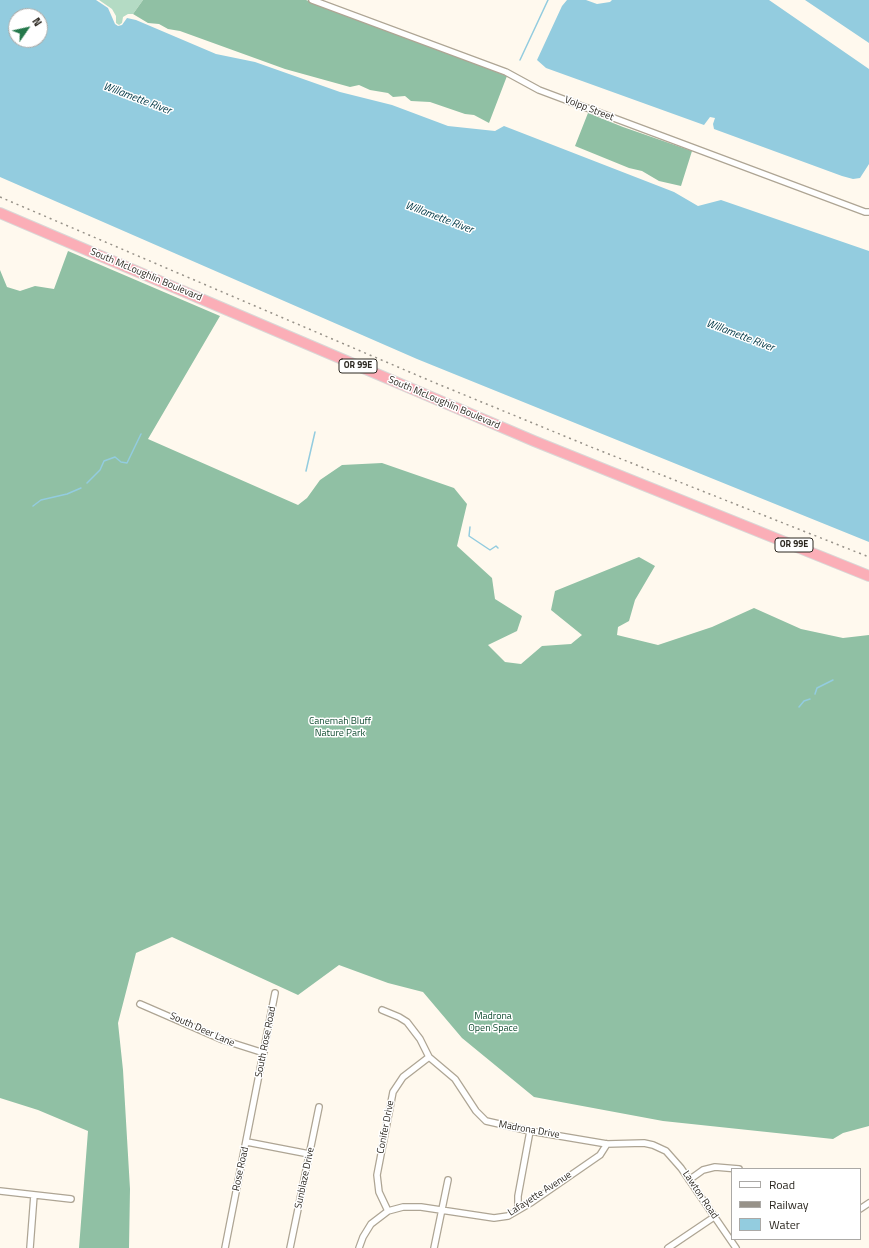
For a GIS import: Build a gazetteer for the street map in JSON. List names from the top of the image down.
{
  "streets": {
    "highway": ["South McLoughlin Boulevard", "OR 99E"],
    "street": [
      "Volpp Street",
      "South Deer Lane",
      "South Rose Road",
      "Conifer Drive",
      "Madrona Drive",
      "Rose Road",
      "Sunblaze Drive",
      "Lafayette Avenue",
      "Lawton Road"
    ]
  },
  "crossings": [
    ["South Deer Lane", "South Rose Road"],
    ["South Rose Road", "Rose Road"],
    ["Conifer Drive", "Madrona Drive"],
    ["Conifer Drive", "Lafayette Avenue"],
    ["Madrona Drive", "Lafayette Avenue"],
    ["Madrona Drive", "Lawton Road"],
    ["Lafayette Avenue", "Lawton Road"]
  ],
  "water": ["Willamette River"],
  "parks": ["Canemah Bluff Nature Park", "Madrona Open Space"],
  "legend": ["Road", "Railway", "Water"],
  "north": "top right"
}
